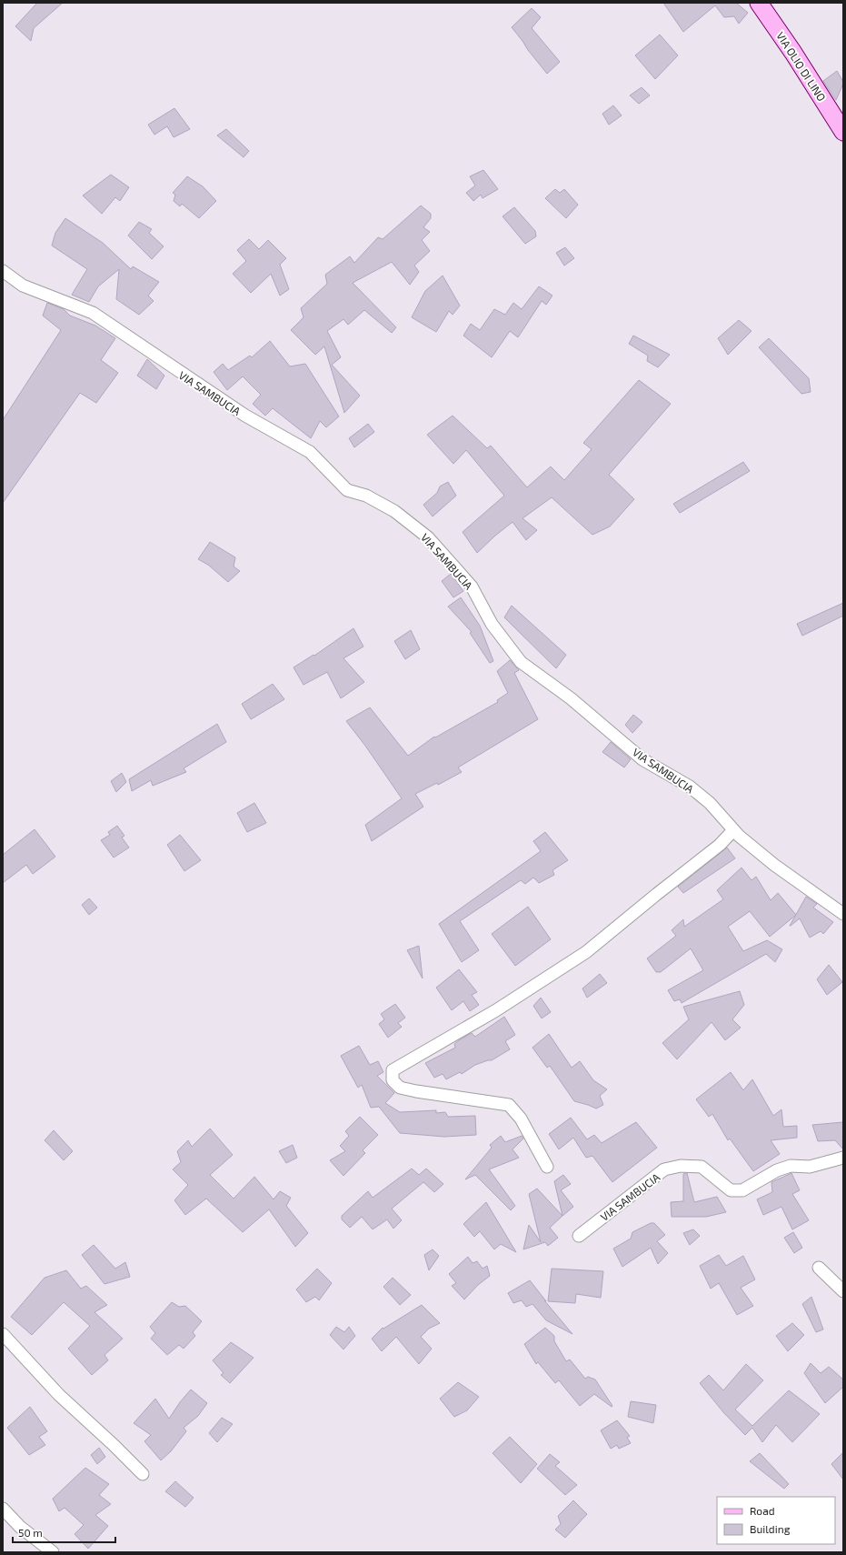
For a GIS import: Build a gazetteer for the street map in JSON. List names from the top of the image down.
{
  "streets": {
    "street": ["VIA OLIO DI LINO", "VIA SAMBUCIA"]
  },
  "legend": ["Road", "Building"],
  "scale_bar": "50 m"
}
